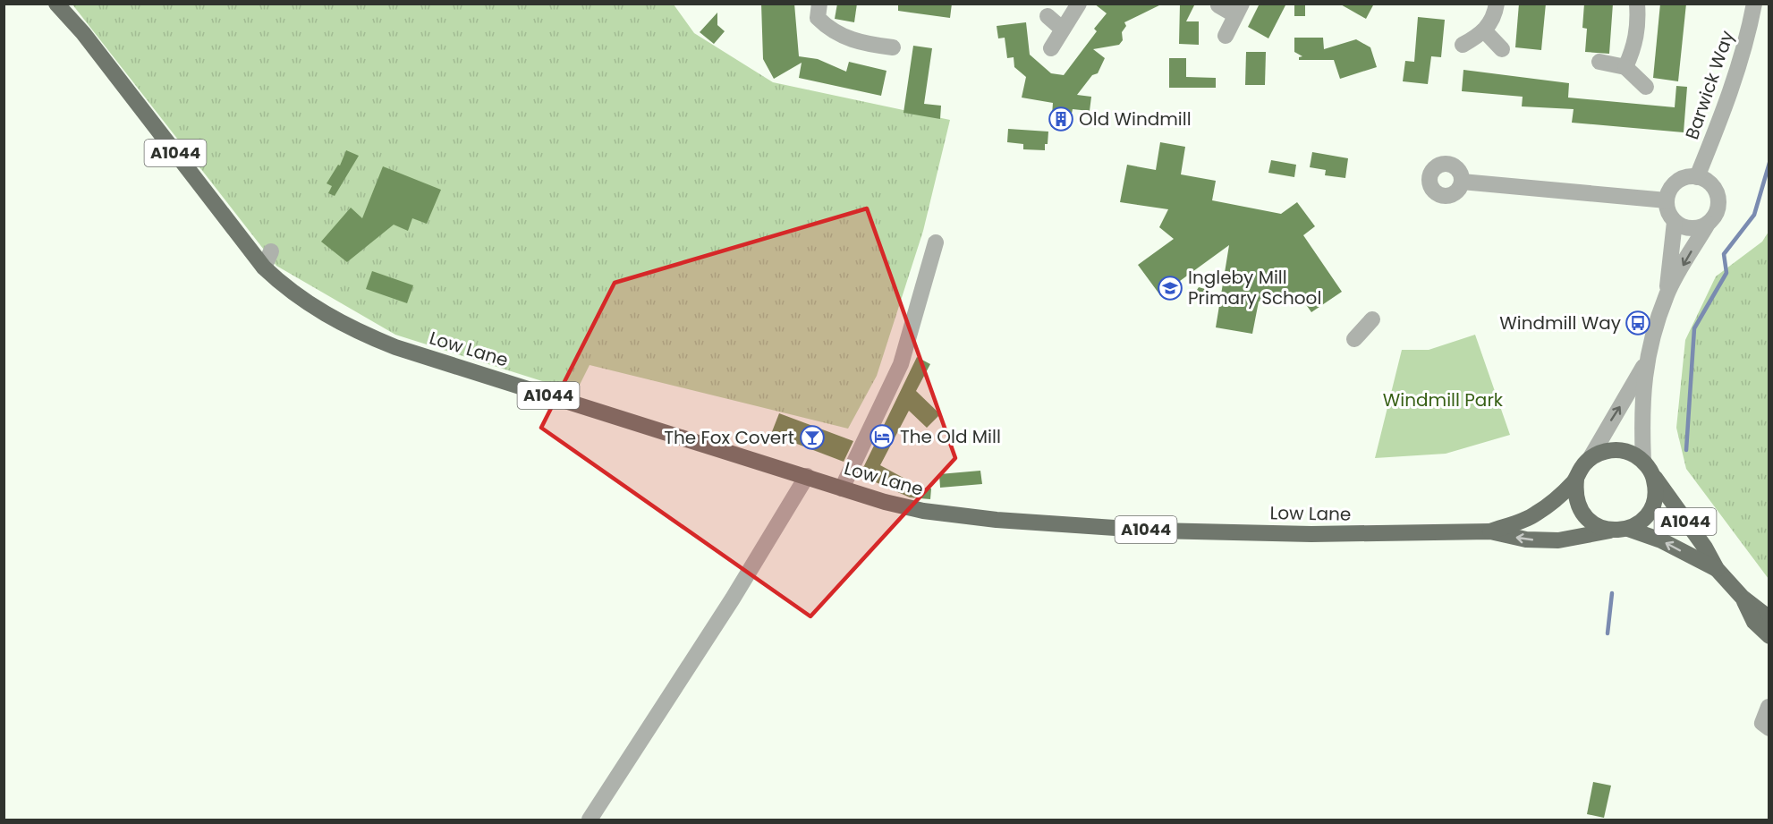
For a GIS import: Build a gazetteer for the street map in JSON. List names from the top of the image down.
{
  "streets": {
    "main road": ["A1044", "Low Lane"],
    "street": ["Barwick Way"]
  },
  "crossings": [
    ["A1044", "Low Lane"]
  ],
  "parks": ["Windmill Park"],
  "places": {
    "building": ["Old Windmill"],
    "school or university": ["Ingleby Mill Primary School"],
    "bus stop": ["Windmill Way"],
    "hotel": ["The Old Mill"],
    "bar": ["The Fox Covert"]
  }
}
